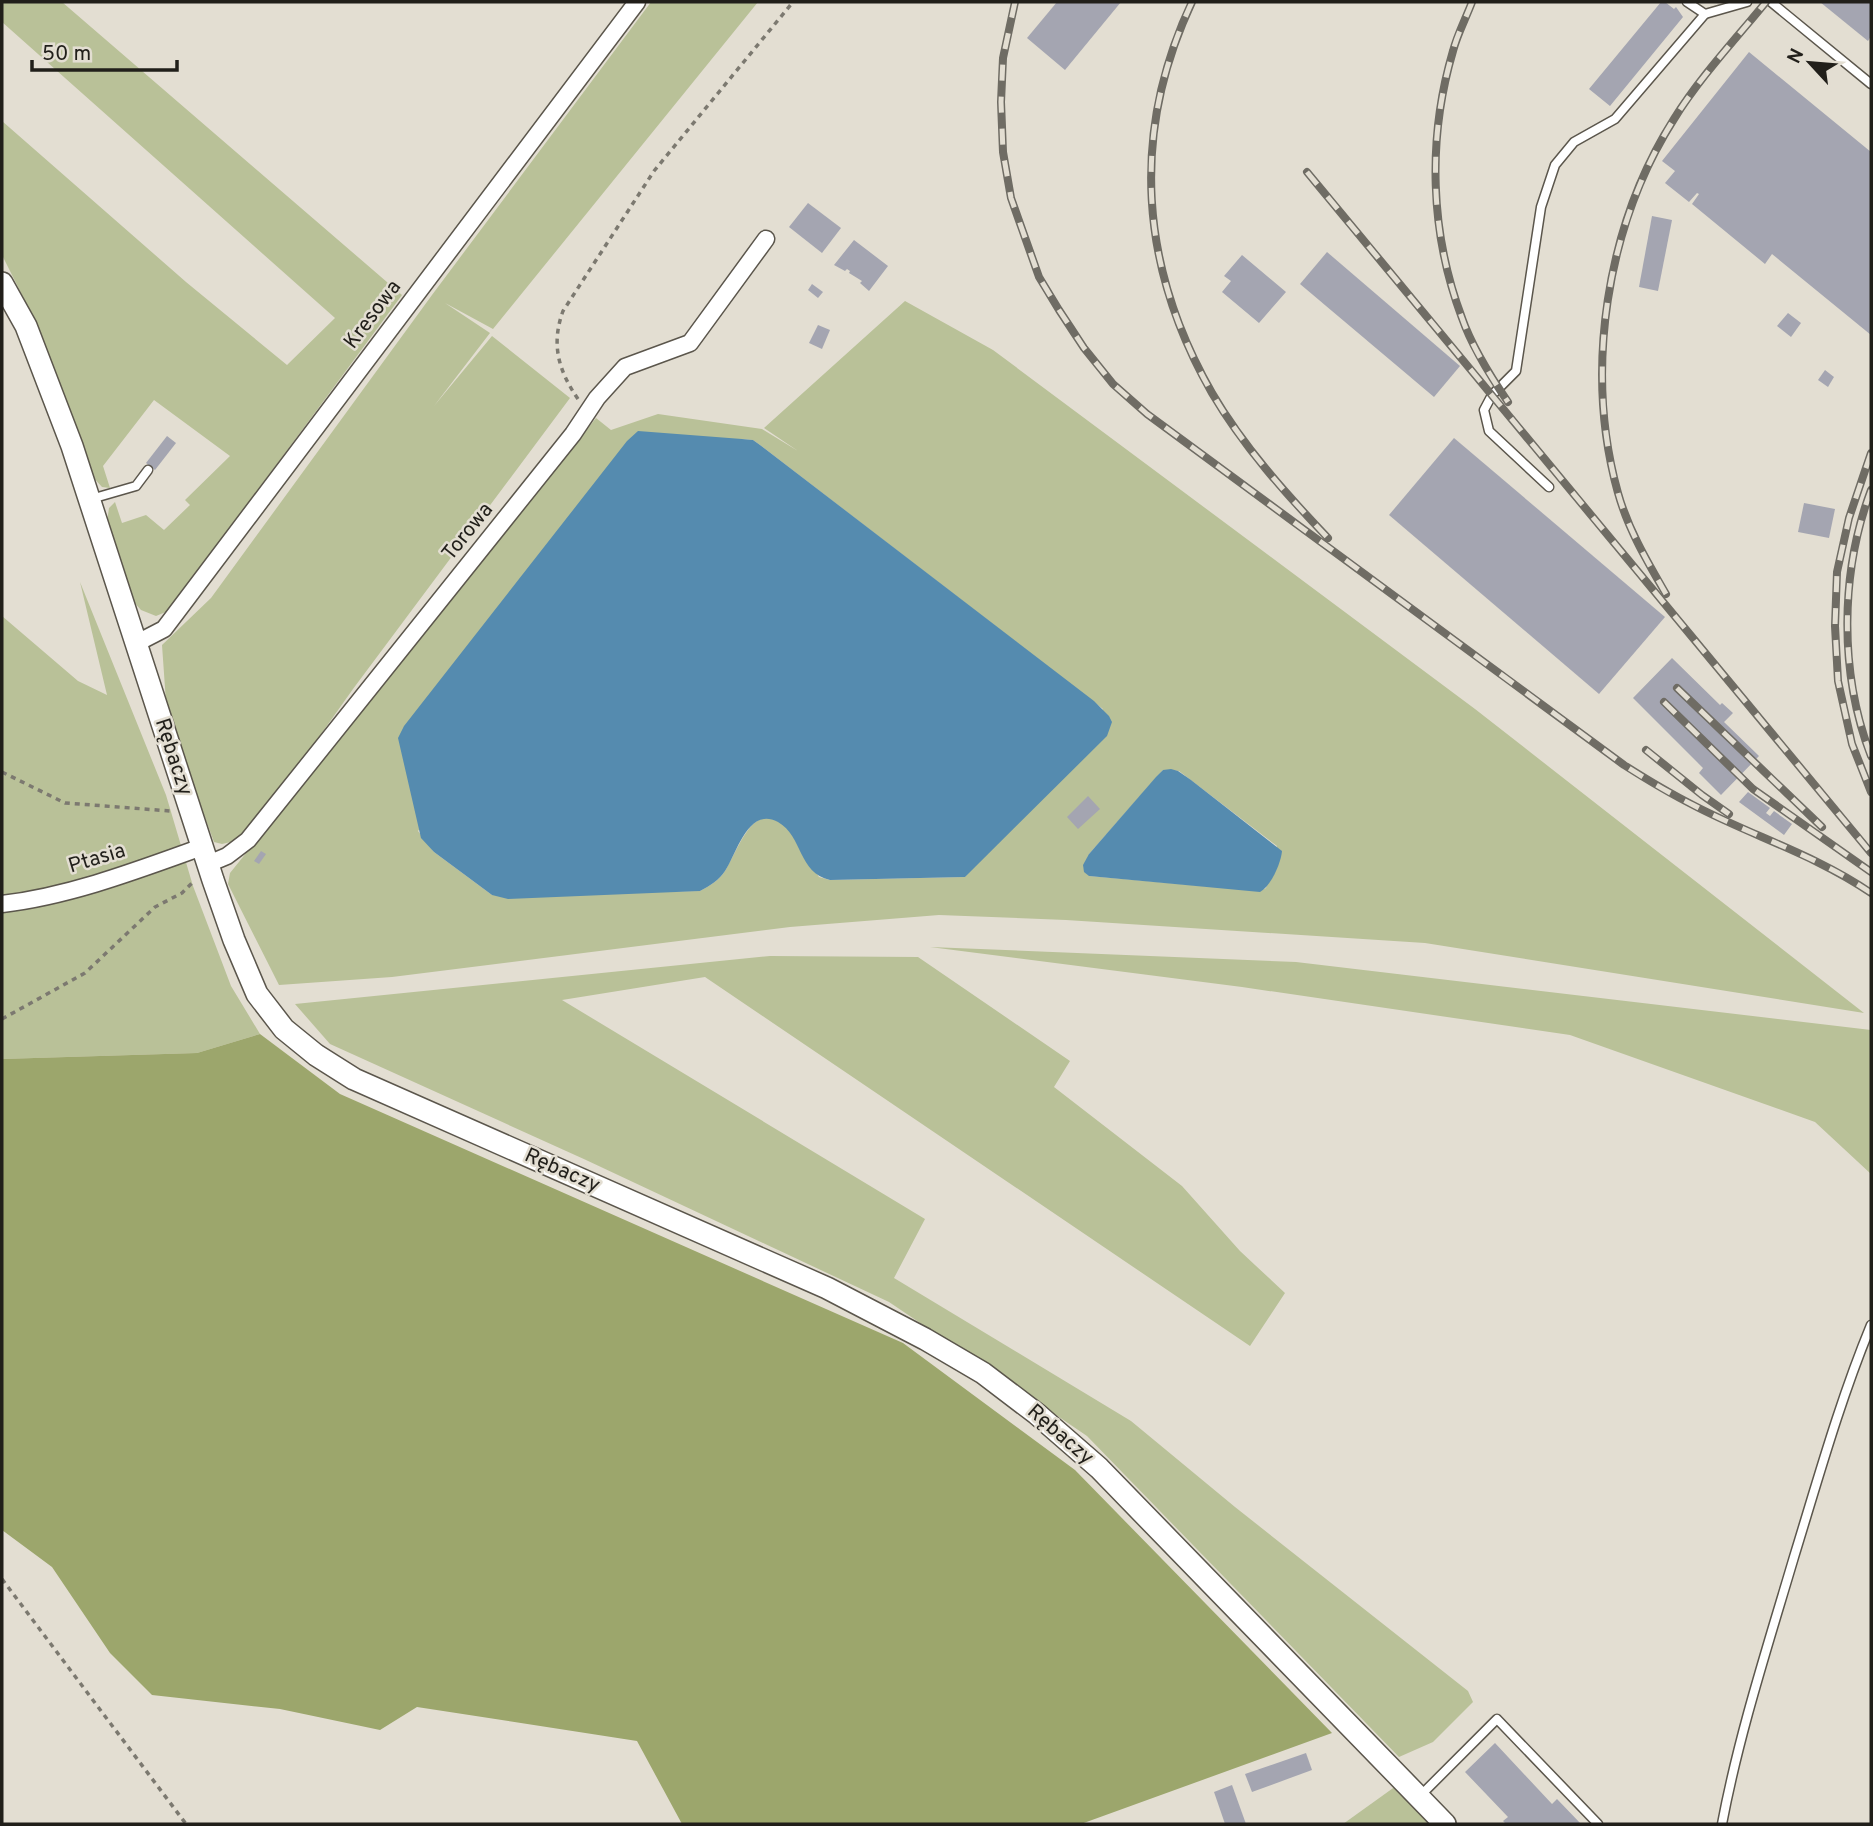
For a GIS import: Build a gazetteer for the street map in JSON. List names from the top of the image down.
{
  "streets": {
    "street": [
      "Kresowa",
      "Torowa",
      "Rębaczy",
      "Ptasia"
    ]
  },
  "crossings": [
    ["Kresowa", "Rębaczy"],
    ["Torowa", "Rębaczy"],
    ["Torowa", "Ptasia"],
    ["Rębaczy", "Ptasia"]
  ],
  "scale_bar": "50 m",
  "north": "top left"
}
